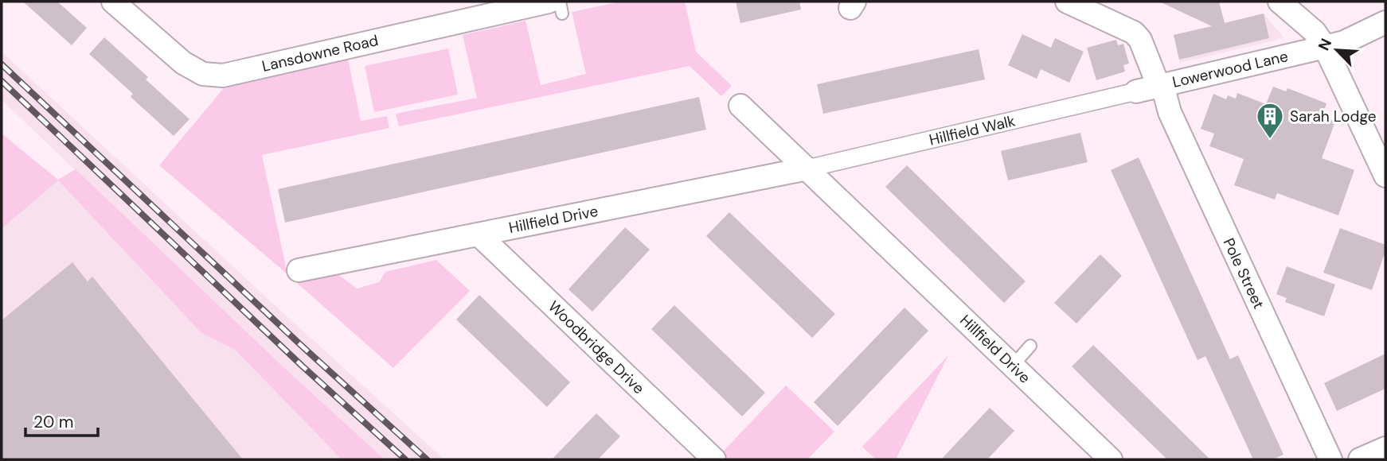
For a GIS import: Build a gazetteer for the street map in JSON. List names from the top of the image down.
{
  "streets": {
    "street": [
      "Lansdowne Road",
      "Lowerwood Lane",
      "Hillfield Walk",
      "Hillfield Drive",
      "Pole Street",
      "Woodbridge Drive"
    ]
  },
  "crossings": [
    ["Lowerwood Lane", "Hillfield Walk"],
    ["Lowerwood Lane", "Pole Street"],
    ["Hillfield Walk", "Hillfield Drive"],
    ["Hillfield Walk", "Pole Street"],
    ["Hillfield Drive", "Woodbridge Drive"]
  ],
  "places": {
    "building": ["Sarah Lodge"]
  },
  "scale_bar": "20 m",
  "north": "top left"
}
